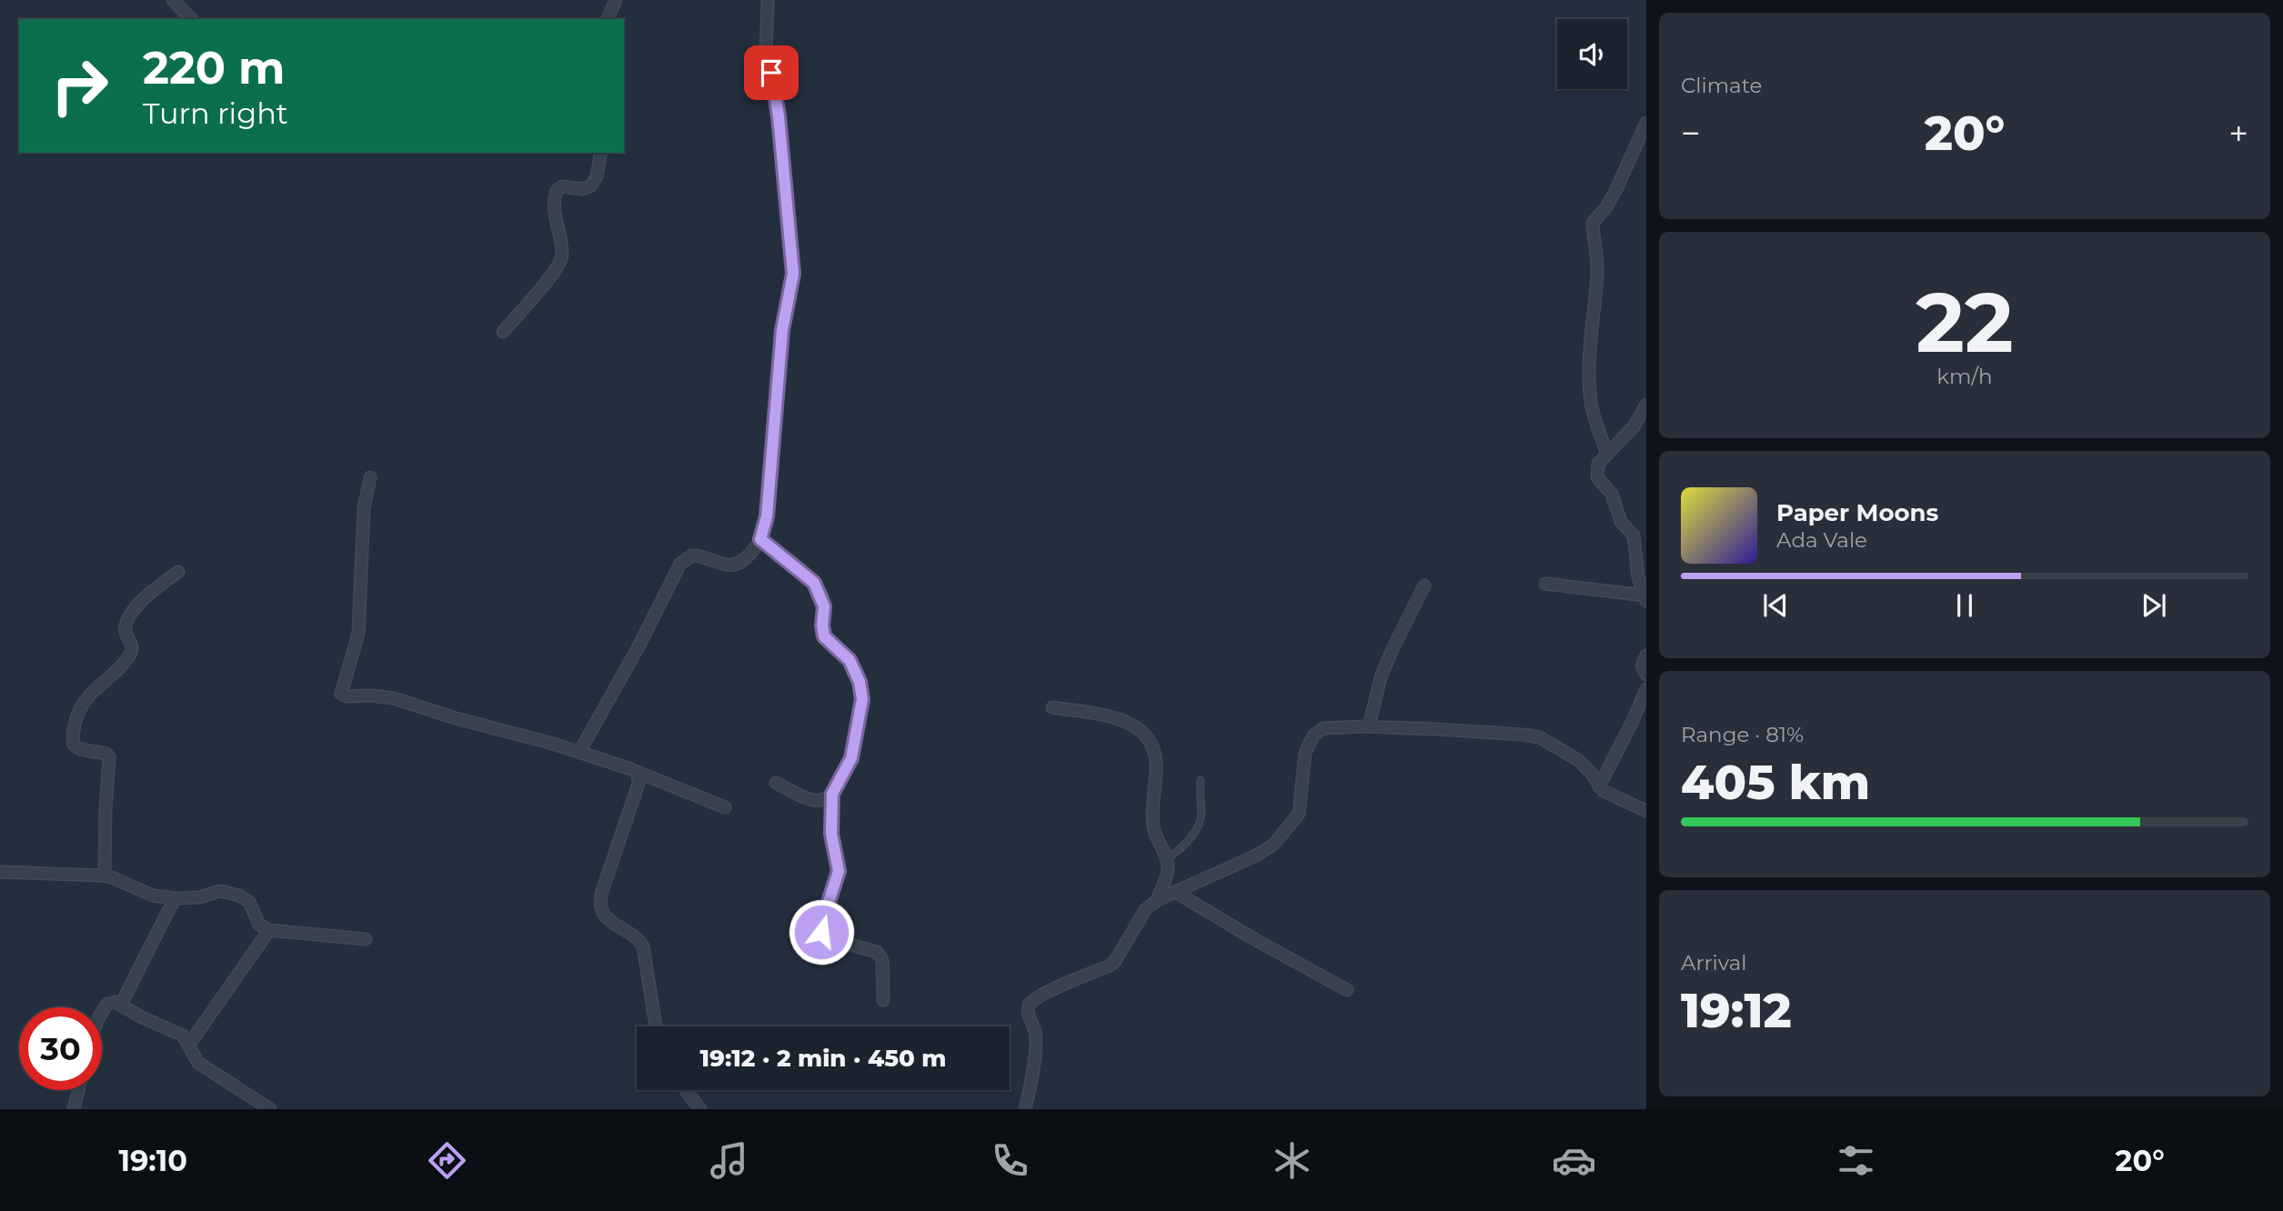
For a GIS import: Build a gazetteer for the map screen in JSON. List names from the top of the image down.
{
  "page": {
    "tile": [
      "Climate",
      ["22", "km/h"],
      ["Range · 81%", "405 km"],
      ["Arrival", "19:12"]
    ],
    "turn": ["220 m", "Turn right"],
    "heat": ["−", "20°", "+"],
    "song": ["Paper Moons", "Ada Vale"],
    "limit": "30",
    "trip": "19:12 · 2 min · 450 m",
    "tabs": ["19:10", "20°"]
  }
}
